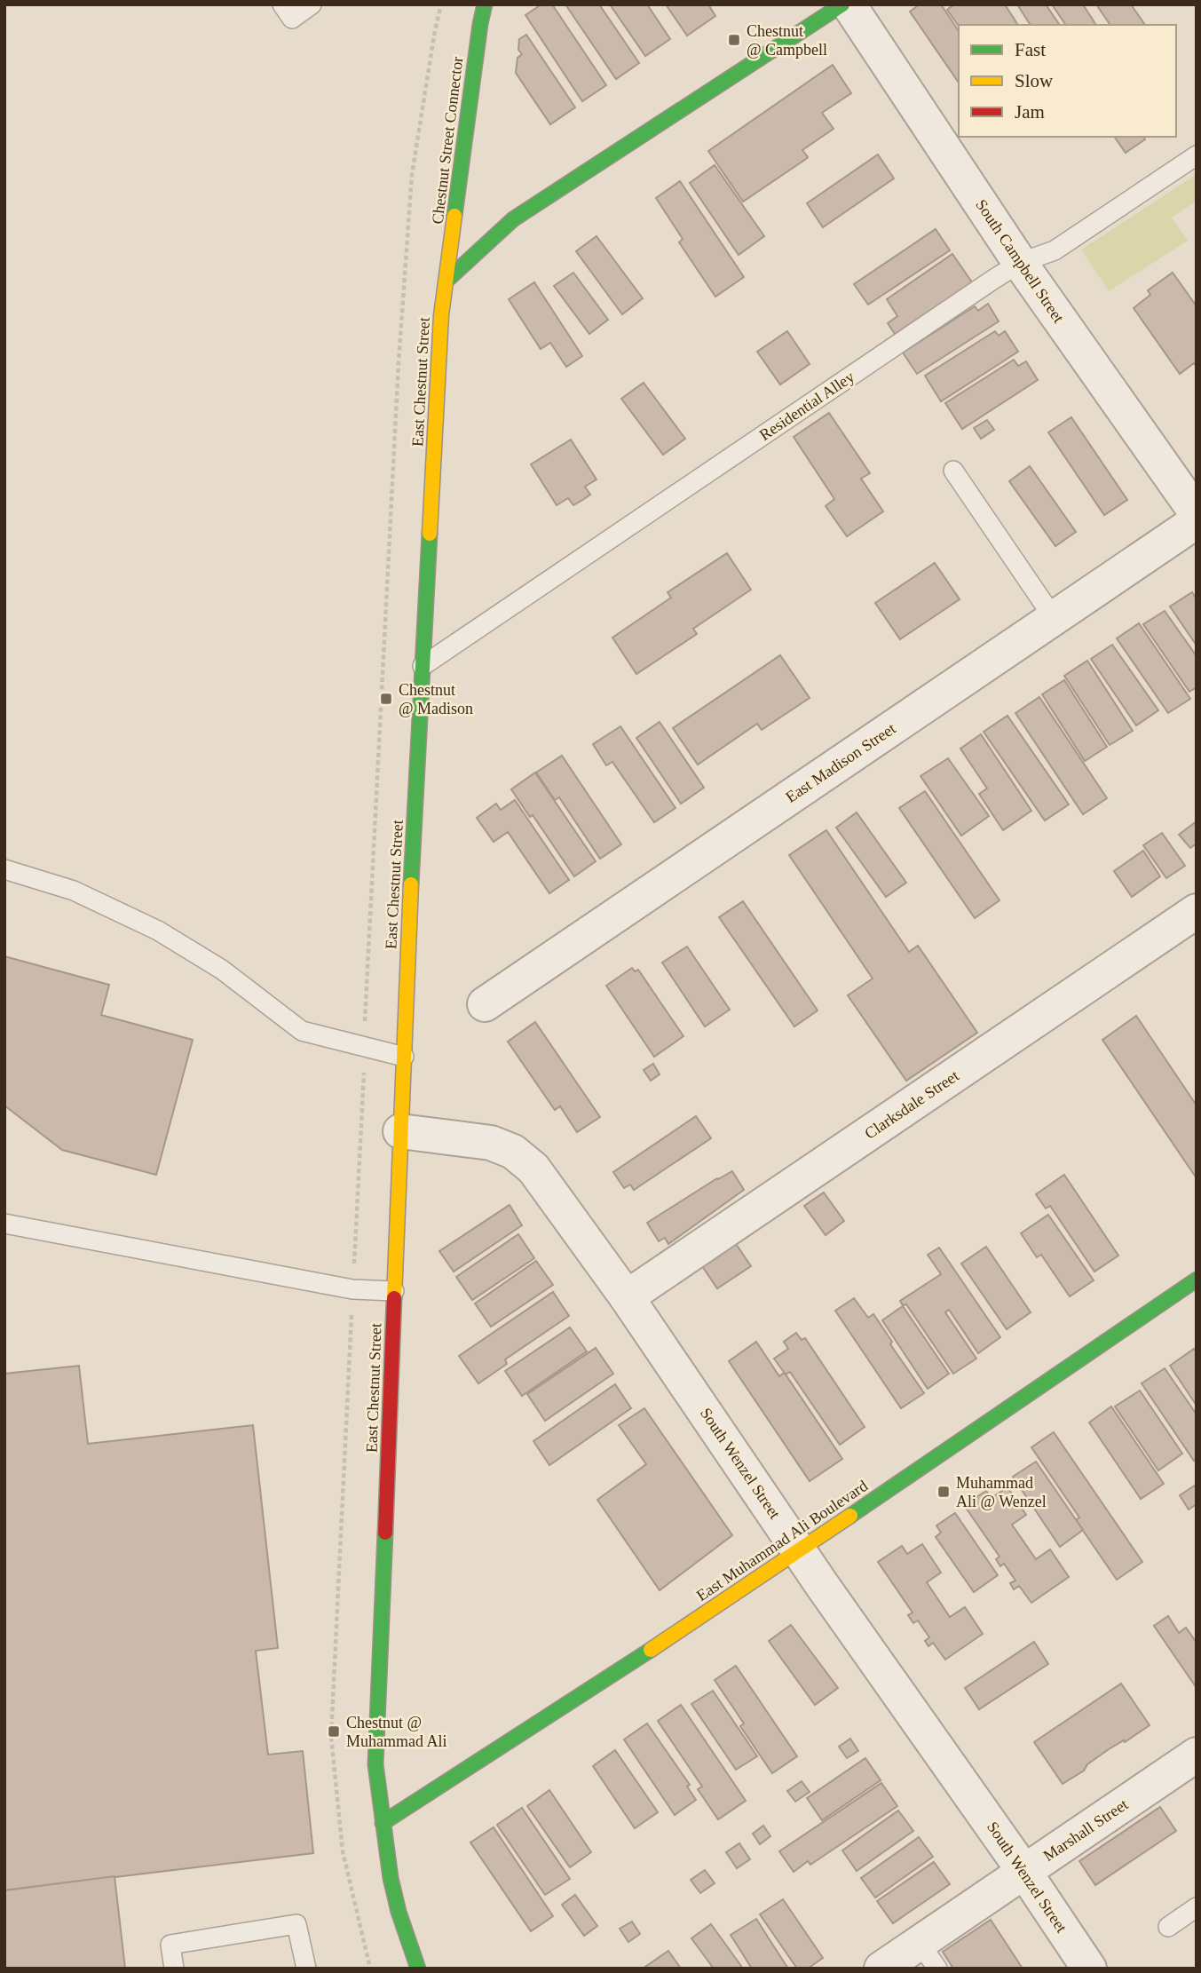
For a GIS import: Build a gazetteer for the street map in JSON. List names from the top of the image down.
{
  "streets": {
    "main road": ["Chestnut Street Connector", "East Chestnut Street", "East Muhammad Ali Boulevard"],
    "street": [
      "South Campbell Street",
      "East Madison Street",
      "Clarksdale Street",
      "South Wenzel Street",
      "Marshall Street"
    ],
    "lane": ["Residential Alley"]
  },
  "crossings": [
    ["Chestnut Street Connector", "East Chestnut Street"],
    ["South Campbell Street", "Residential Alley"],
    ["East Chestnut Street", "Residential Alley"],
    ["East Chestnut Street", "South Wenzel Street"],
    ["East Chestnut Street", "East Muhammad Ali Boulevard"],
    ["Clarksdale Street", "South Wenzel Street"],
    ["South Wenzel Street", "East Muhammad Ali Boulevard"],
    ["South Wenzel Street", "Marshall Street"]
  ],
  "places": {
    "transit": [
      "Chestnut @ Campbell",
      "Chestnut @ Madison",
      "Muhammad Ali @ Wenzel",
      "Chestnut @ Muhammad Ali"
    ]
  },
  "legend": ["Fast", "Slow", "Jam"]
}
